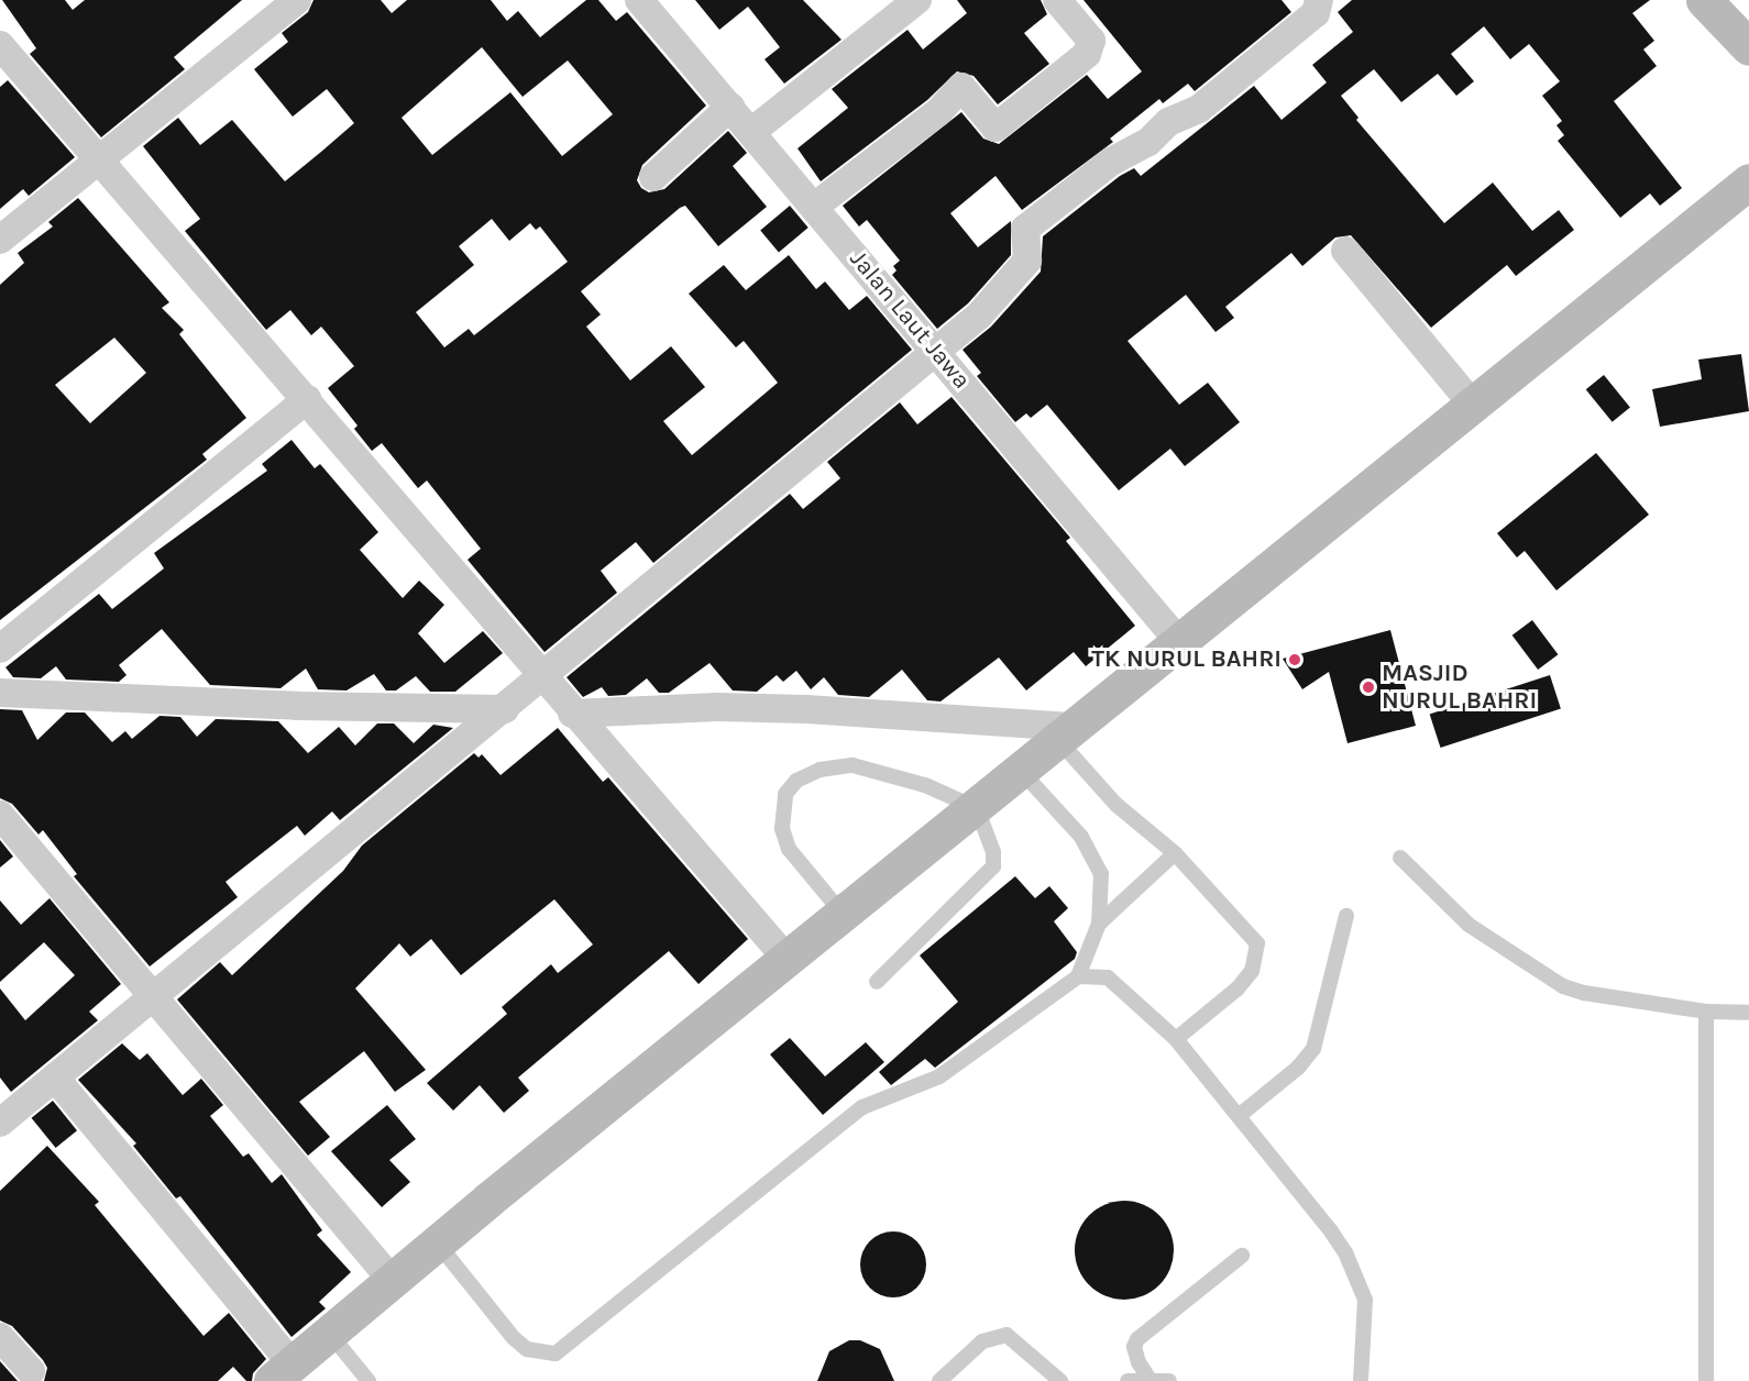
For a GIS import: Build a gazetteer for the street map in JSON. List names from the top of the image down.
{
  "streets": {
    "street": ["Jalan Laut Jawa"]
  },
  "places": ["TK NURUL BAHRI", "MASJID NURUL BAHRI"]
}
